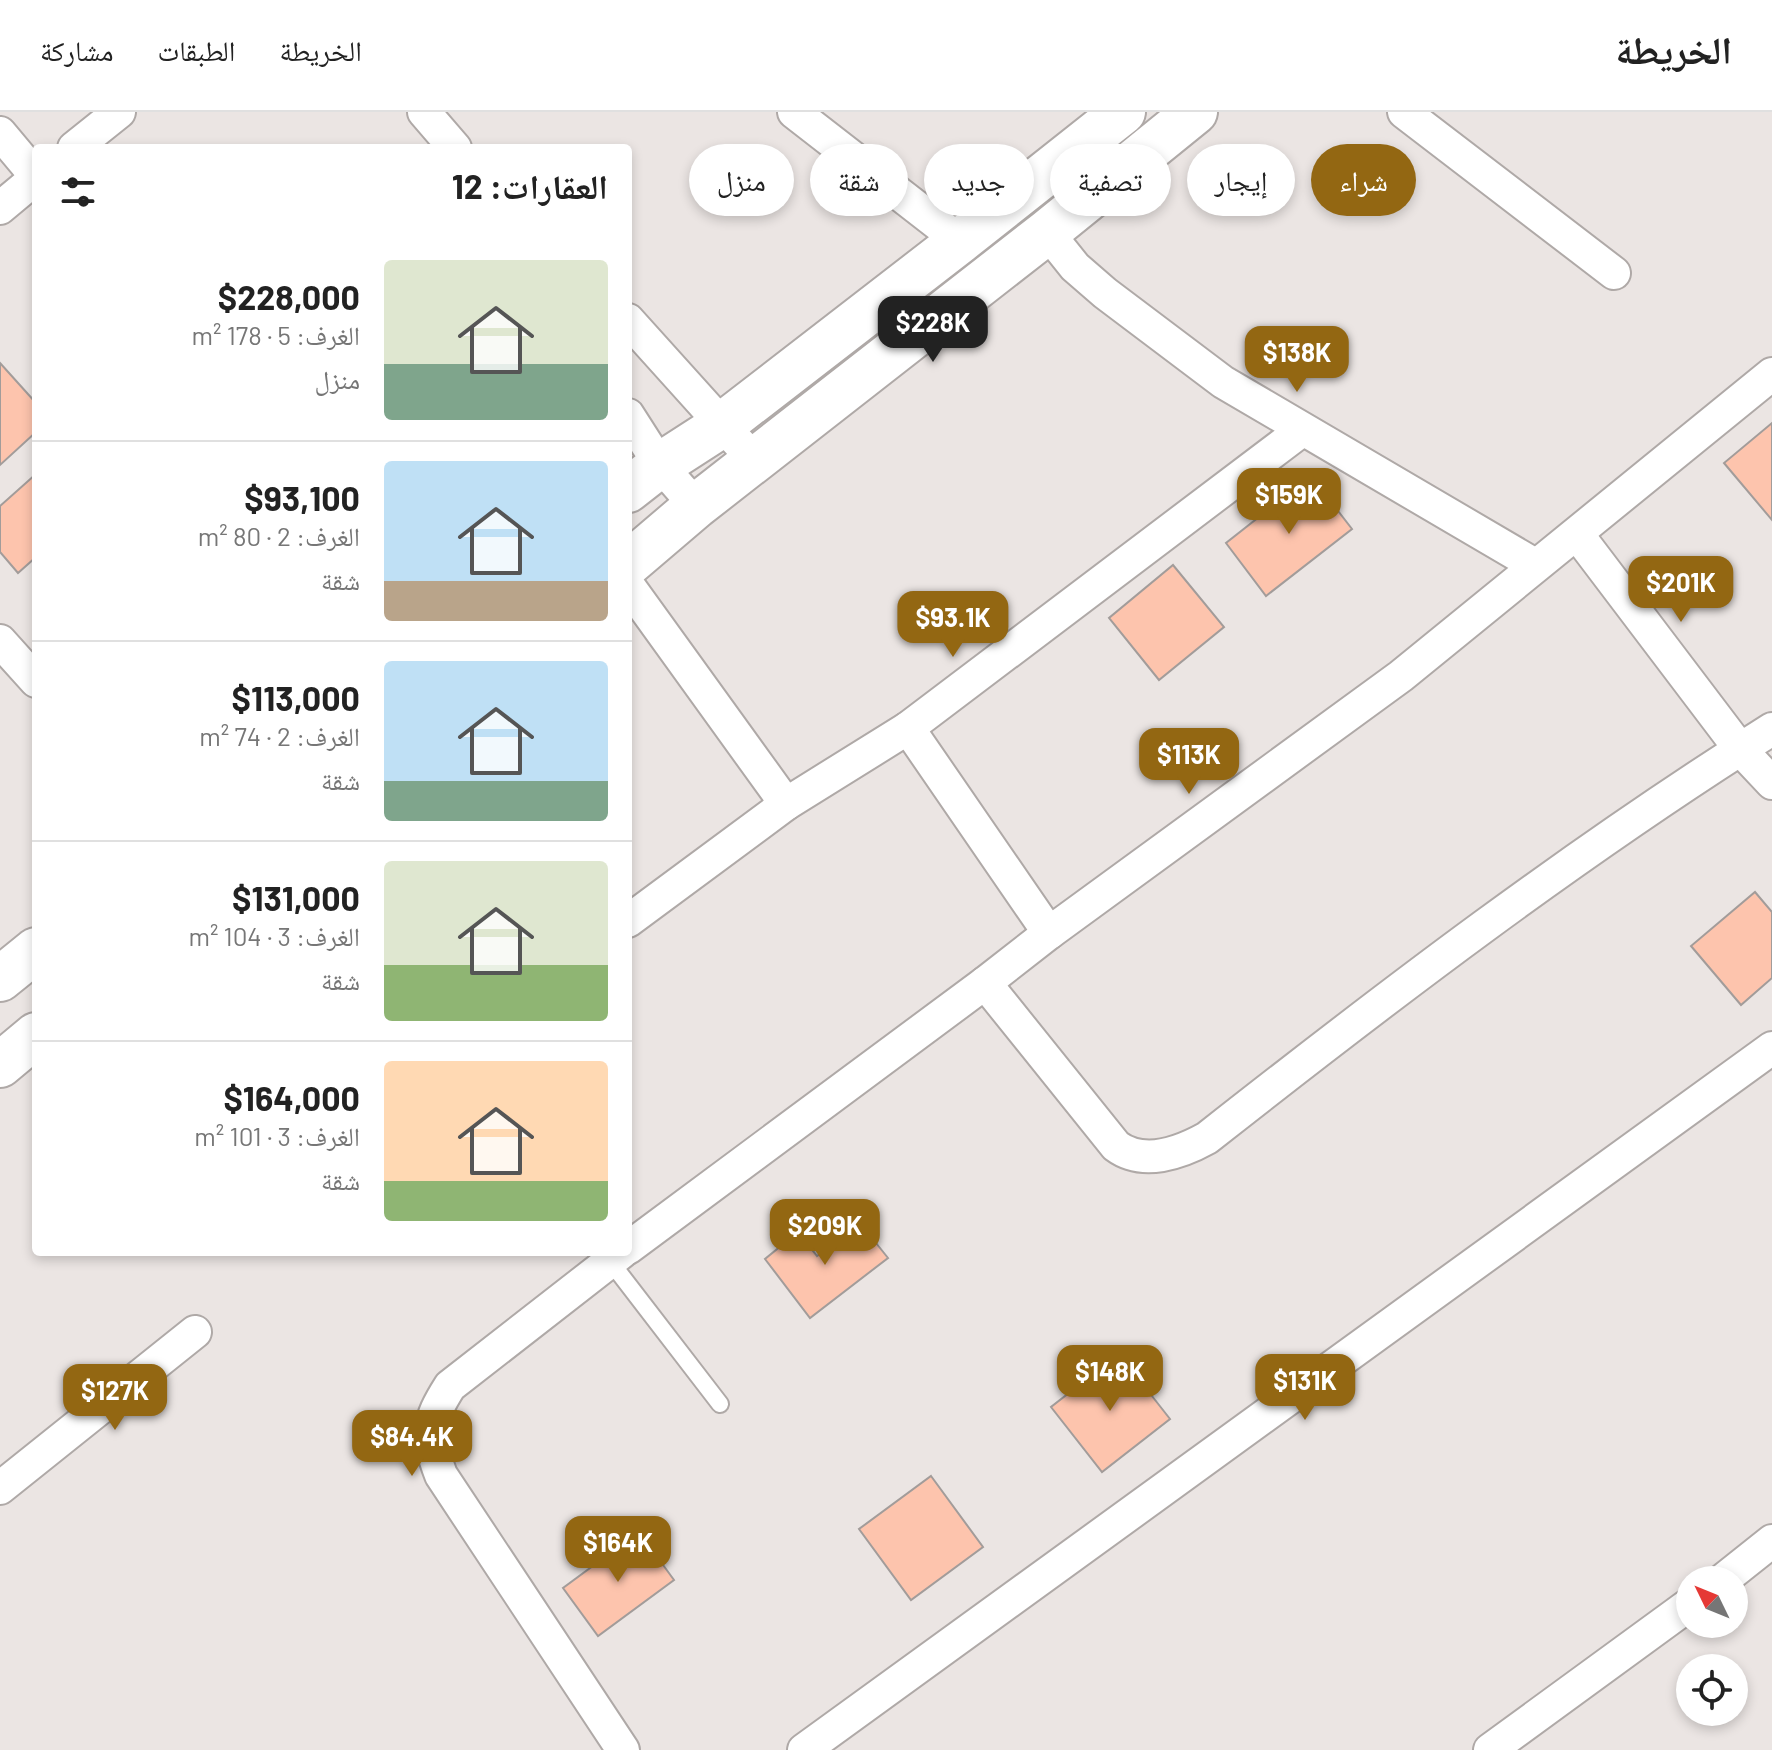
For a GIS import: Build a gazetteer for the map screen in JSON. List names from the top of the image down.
{
  "north": "top left",
  "page": {
    "header": "الخريطة",
    "nav": ["الخريطة", "الطبقات", "مشاركة"],
    "chip": [
      "شراء",
      "إيجار",
      "تصفية",
      "جديد",
      "شقة",
      "منزل"
    ],
    "heading": "العقارات: 12",
    "list": [
      {
        "name": "$228,000",
        "note": "الغرف: 5 · 178 m² · منزل"
      },
      {
        "name": "$93,100",
        "note": "الغرف: 2 · 80 m² · شقة"
      },
      {
        "name": "$113,000",
        "note": "الغرف: 2 · 74 m² · شقة"
      },
      {
        "name": "$131,000",
        "note": "الغرف: 3 · 104 m² · شقة"
      },
      {
        "name": "$164,000",
        "note": "الغرف: 3 · 101 m² · شقة"
      }
    ],
    "price": [
      "$228K",
      "$138K",
      "$159K",
      "$201K",
      "$93.1K",
      "$113K",
      "$209K",
      "$148K",
      "$131K",
      "$127K",
      "$84.4K",
      "$164K"
    ]
  }
}
